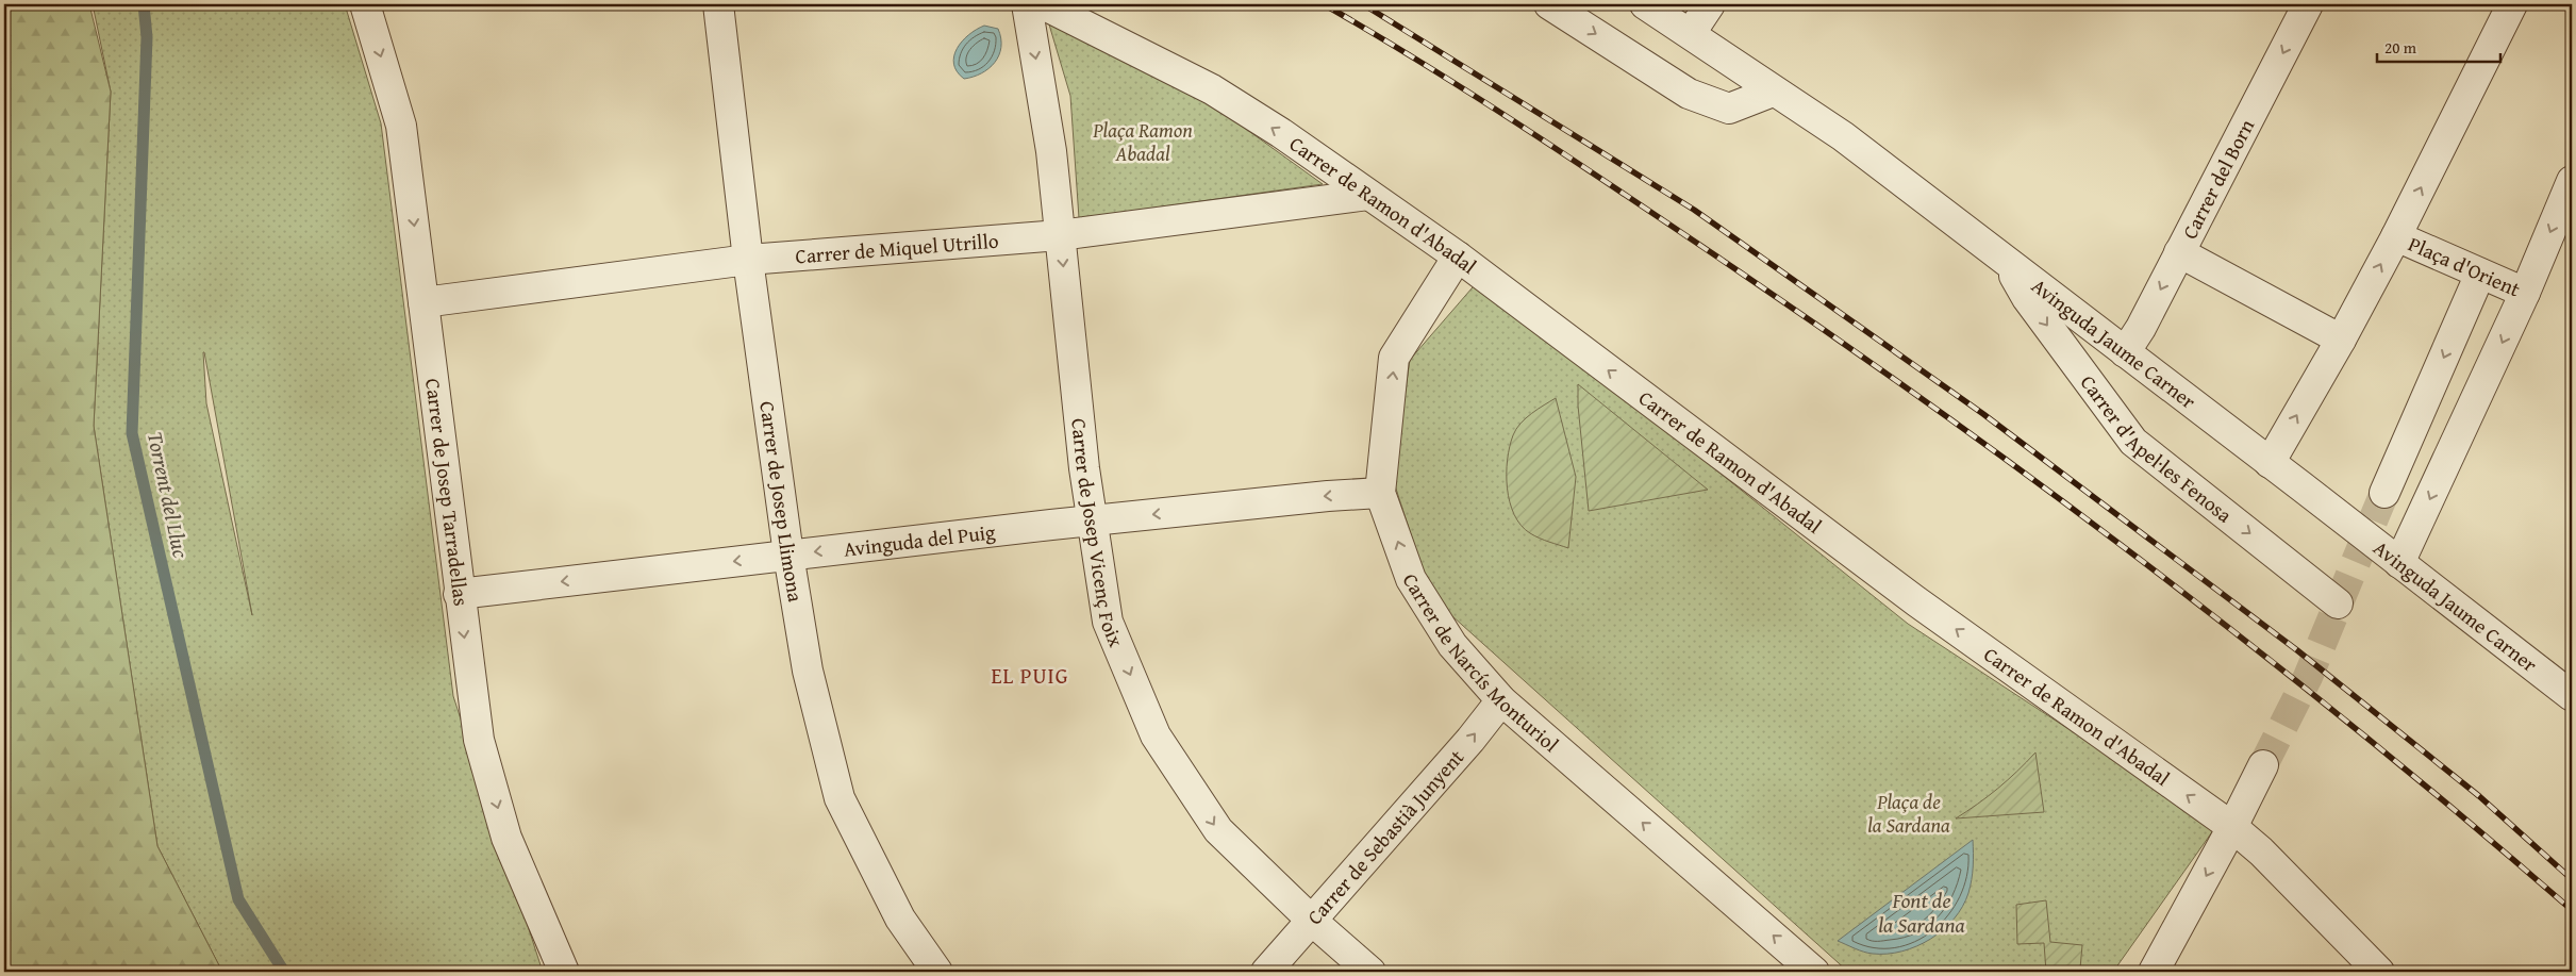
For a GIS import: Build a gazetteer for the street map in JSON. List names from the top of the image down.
{
  "streets": {
    "street": [
      "Carrer del Born",
      "Carrer de Ramon d'Abadal",
      "Carrer de Miquel Utrillo",
      "Plaça d'Orient",
      "Avinguda Jaume Carner",
      "Carrer d'Apel·les Fenosa",
      "Carrer de Josep Tarradellas",
      "Carrer de Josep Llimona",
      "Carrer de Josep Vicenç Foix",
      "Avinguda del Puig",
      "Carrer de Narcís Monturiol",
      "Carrer de Sebastià Junyent"
    ]
  },
  "crossings": [
    ["Carrer del Born", "Avinguda Jaume Carner"],
    ["Carrer de Ramon d'Abadal", "Carrer de Miquel Utrillo"],
    ["Carrer de Ramon d'Abadal", "Carrer de Narcís Monturiol"],
    ["Carrer de Miquel Utrillo", "Carrer de Josep Tarradellas"],
    ["Carrer de Miquel Utrillo", "Carrer de Josep Llimona"],
    ["Carrer de Miquel Utrillo", "Carrer de Josep Vicenç Foix"],
    ["Plaça d'Orient", "Avinguda Jaume Carner"],
    ["Avinguda Jaume Carner", "Carrer d'Apel·les Fenosa"],
    ["Carrer de Josep Tarradellas", "Avinguda del Puig"],
    ["Carrer de Josep Llimona", "Avinguda del Puig"],
    ["Carrer de Josep Vicenç Foix", "Avinguda del Puig"],
    ["Carrer de Josep Vicenç Foix", "Carrer de Sebastià Junyent"],
    ["Avinguda del Puig", "Carrer de Narcís Monturiol"],
    ["Carrer de Narcís Monturiol", "Carrer de Sebastià Junyent"]
  ],
  "one_way": [
    "Carrer de Ramon d'Abadal",
    "Carrer de Josep Tarradellas",
    "Carrer de Josep Vicenç Foix",
    "Avinguda del Puig",
    "Carrer de Narcís Monturiol",
    "Carrer de Sebastià Junyent"
  ],
  "districts": ["EL PUIG"],
  "water": ["Torrent del Lluc", "Font de la Sardana"],
  "parks": ["Plaça Ramon Abadal", "Plaça de la Sardana"],
  "scale_bar": "20 m"
}
